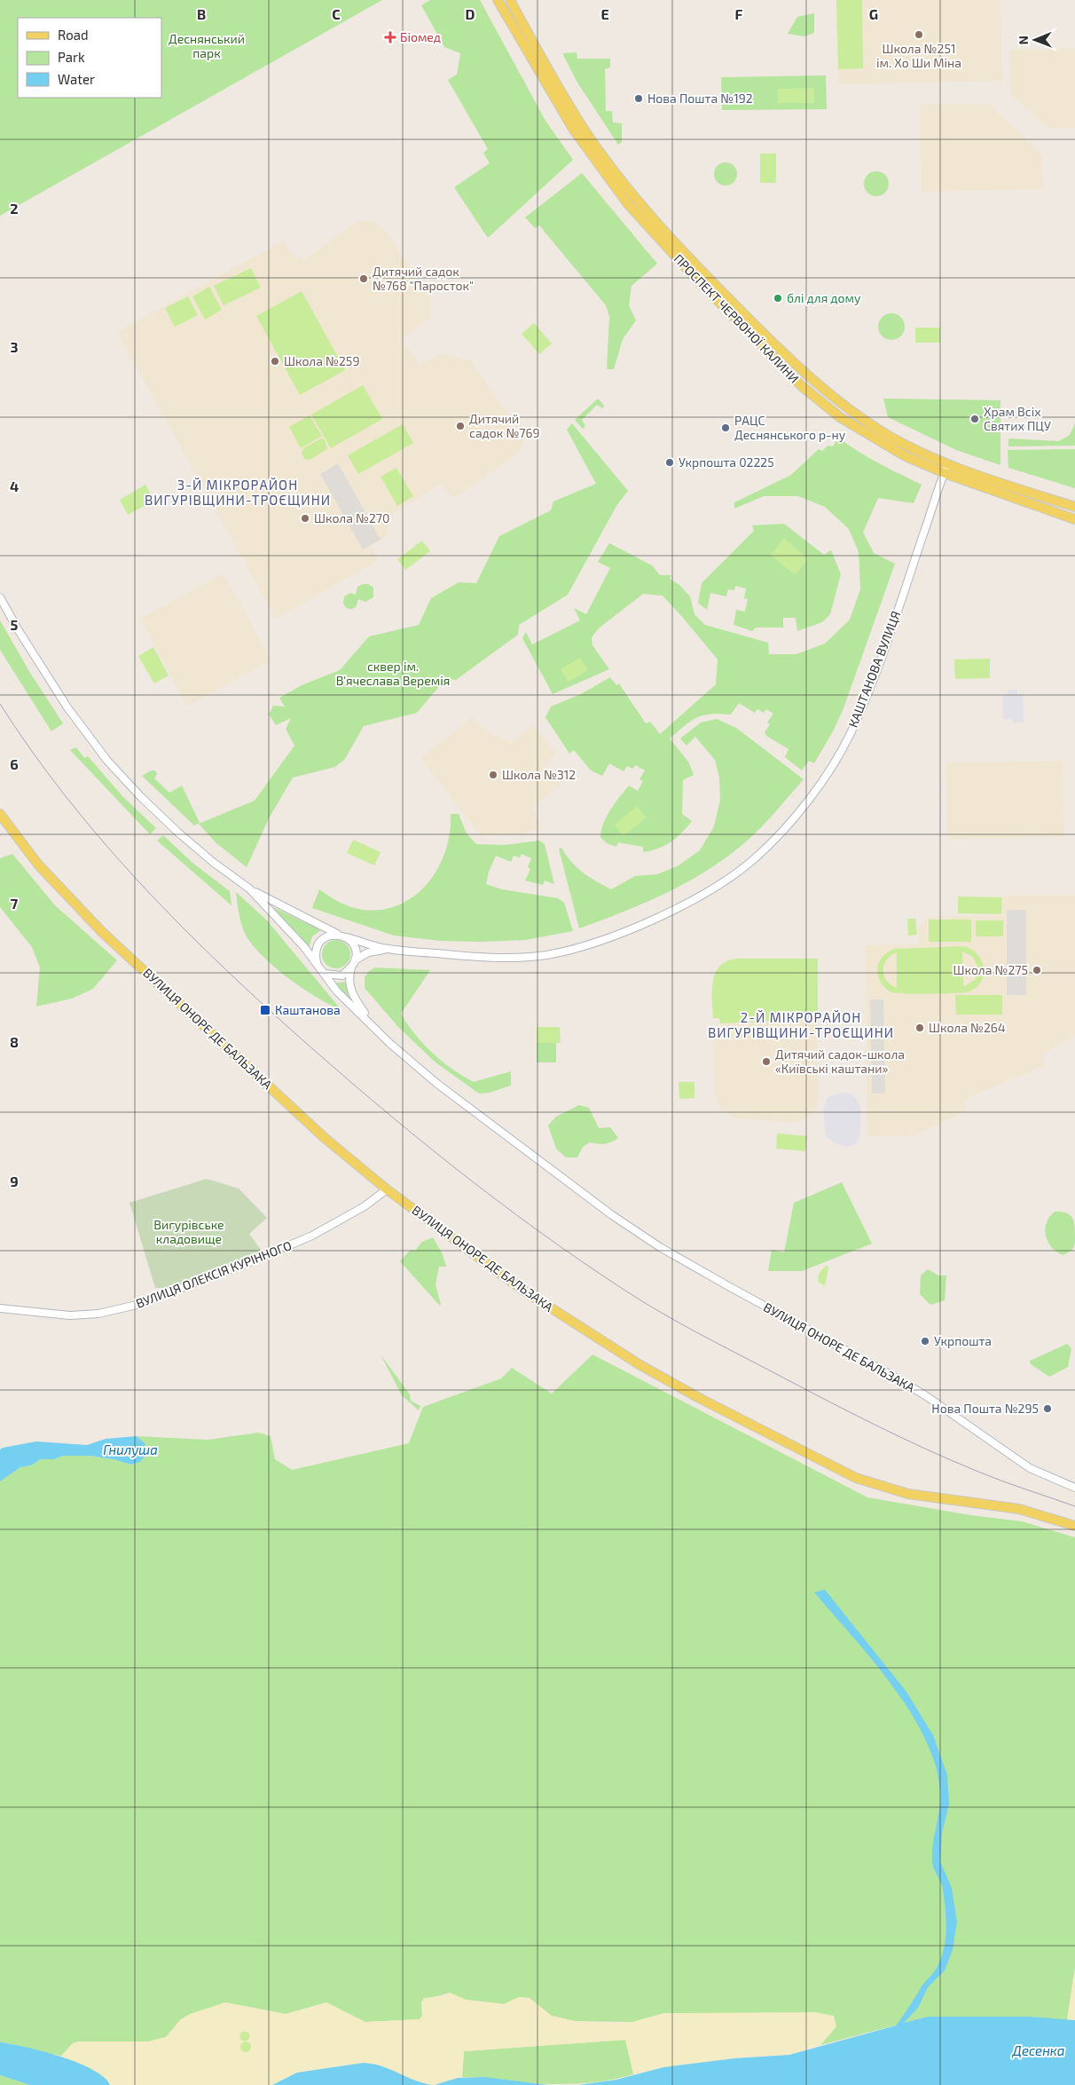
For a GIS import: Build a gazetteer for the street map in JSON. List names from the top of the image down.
{
  "streets": {
    "main road": ["ПРОСПЕКТ ЧЕРВОНОЇ КАЛИНИ", "ВУЛИЦЯ ОНОРЕ ДЕ БАЛЬЗАКА"],
    "street": ["КАШТАНОВА ВУЛИЦЯ", "ВУЛИЦЯ ОЛЕКСІЯ КУРІННОГО"]
  },
  "crossings": [
    ["ПРОСПЕКТ ЧЕРВОНОЇ КАЛИНИ", "КАШТАНОВА ВУЛИЦЯ"],
    ["КАШТАНОВА ВУЛИЦЯ", "ВУЛИЦЯ ОНОРЕ ДЕ БАЛЬЗАКА"],
    ["ВУЛИЦЯ ОНОРЕ ДЕ БАЛЬЗАКА", "ВУЛИЦЯ ОЛЕКСІЯ КУРІННОГО"]
  ],
  "districts": ["3-Й МІКРОРАЙОН ВИГУРІВЩИНИ-ТРОЄЩИНИ", "2-Й МІКРОРАЙОН ВИГУРІВЩИНИ-ТРОЄЩИНИ"],
  "water": ["Гнилуша", "Десенка"],
  "parks": ["Деснянський парк", "сквер ім. В'ячеслава Веремія", "Вигурівське кладовище"],
  "places": {
    "other": [
      "Школа №251 ім. Хо Ши Міна",
      "Нова Пошта №192",
      "Дитячий садок №768 \"Паросток\"",
      "блі для дому",
      "Школа №259",
      "Храм Всіх Святих ПЦУ",
      "Дитячий садок №769",
      "РАЦС Деснянського р-ну",
      "Укрпошта 02225",
      "Школа №270",
      "Школа №312",
      "Школа №275",
      "Школа №264",
      "Дитячий садок-школа «Київські каштани»",
      "Укрпошта",
      "Нова Пошта №295"
    ],
    "health": ["Біомед"],
    "transit": ["Каштанова"]
  },
  "legend": ["Road", "Park", "Water"],
  "north": "left",
  "grid": {
    "columns": [
      "B",
      "C",
      "D",
      "E",
      "F",
      "G"
    ],
    "rows": [
      "2",
      "3",
      "4",
      "5",
      "6",
      "7",
      "8",
      "9"
    ]
  }
}
